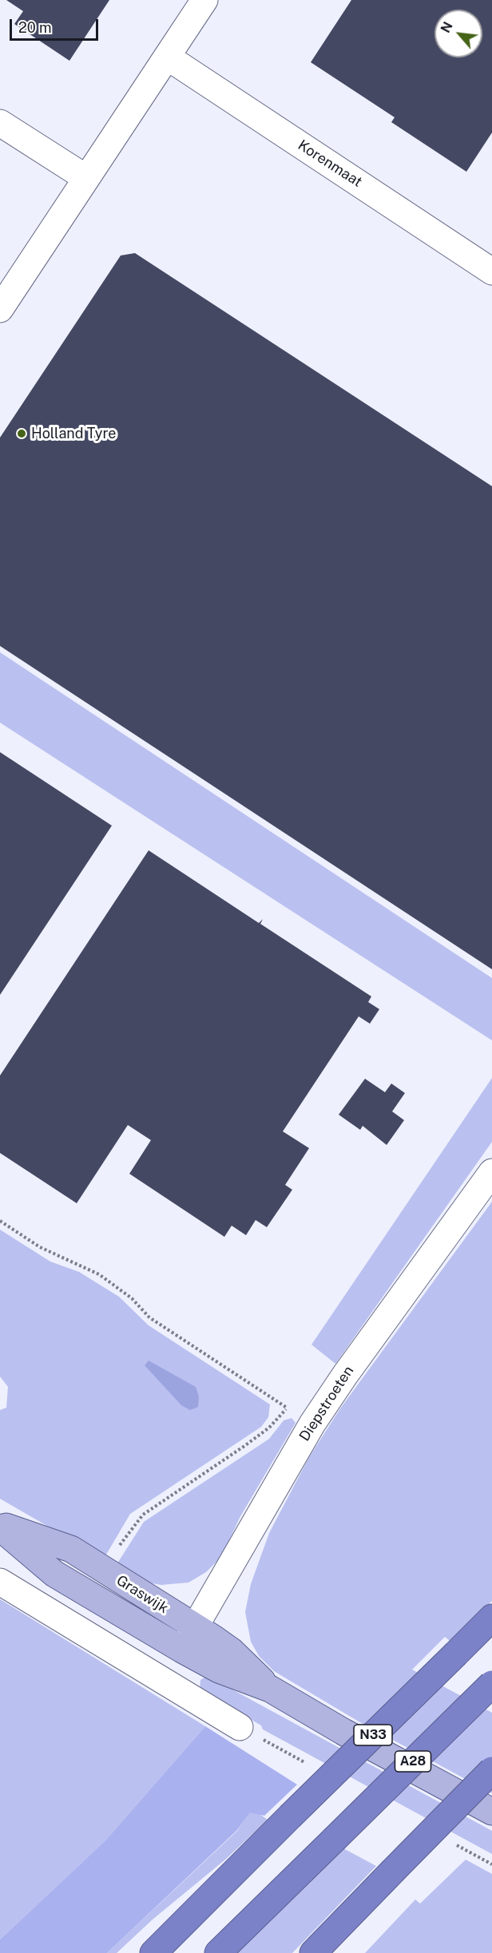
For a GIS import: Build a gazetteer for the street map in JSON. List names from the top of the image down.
{
  "streets": {
    "highway": ["N33", "A28"],
    "main road": ["Graswijk"],
    "street": ["Korenmaat", "Diepstroeten"]
  },
  "crossings": [
    ["Diepstroeten", "Graswijk"]
  ],
  "places": ["Holland Tyre"],
  "scale_bar": "20 m",
  "north": "top left"
}
